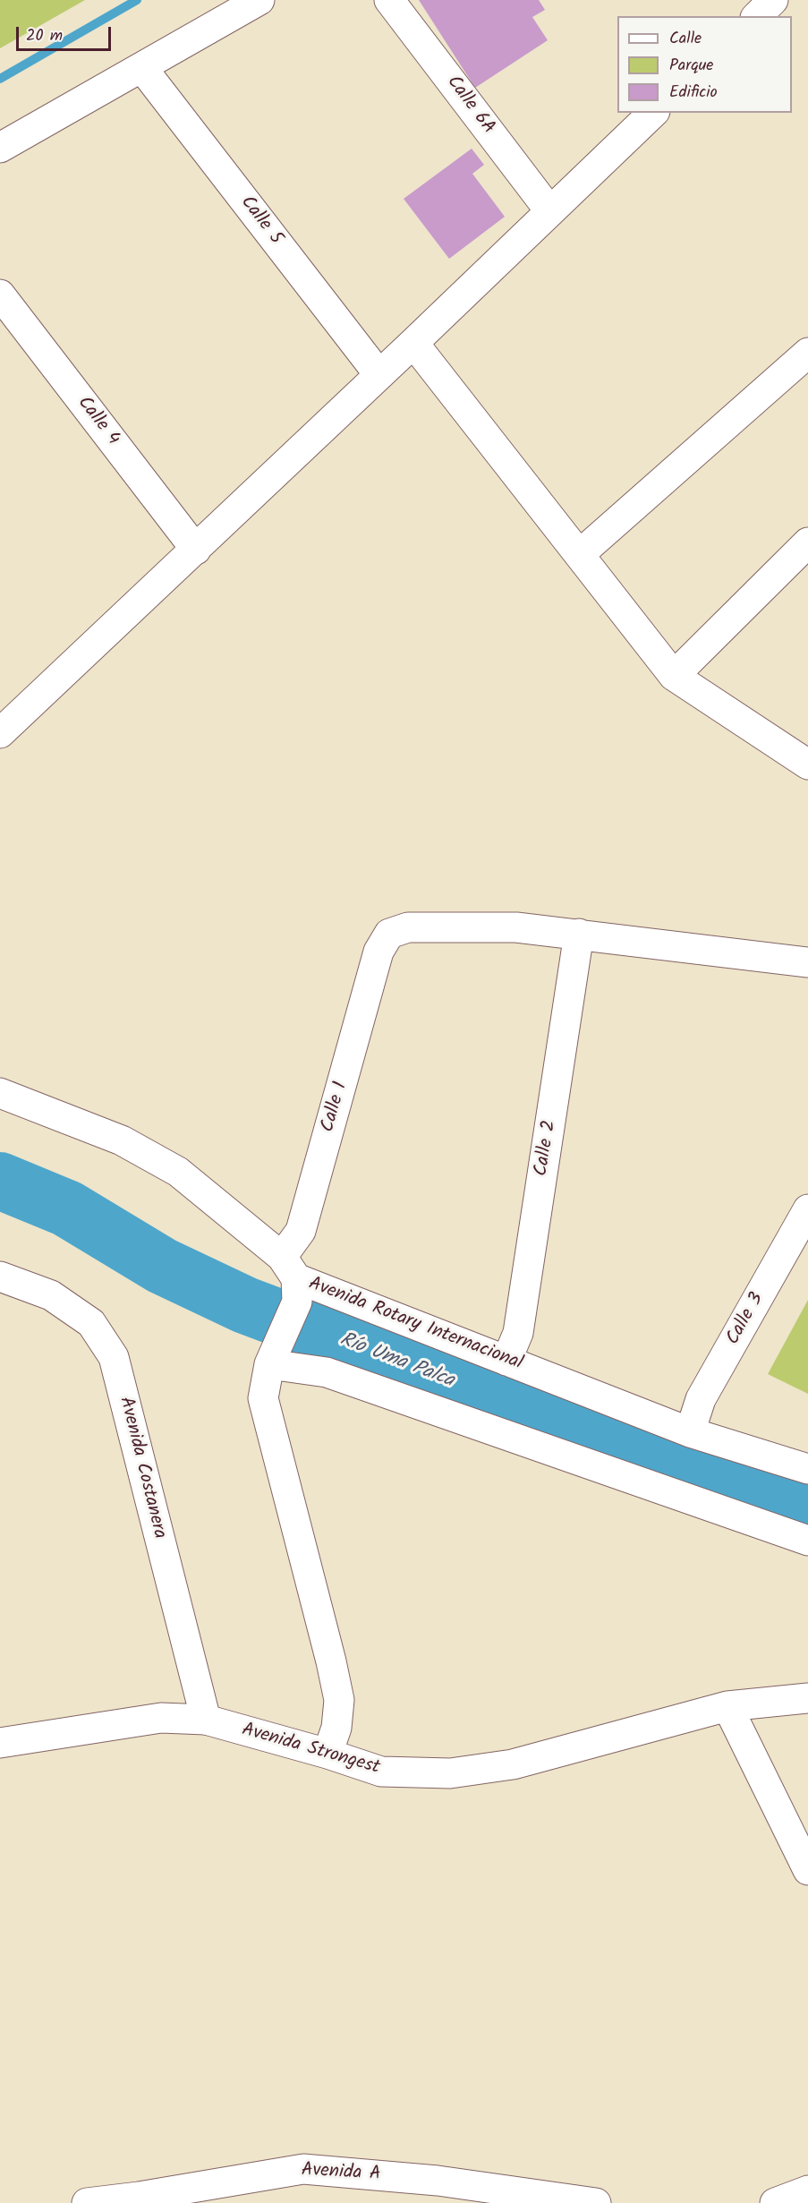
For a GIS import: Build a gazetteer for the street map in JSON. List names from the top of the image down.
{
  "streets": {
    "street": [
      "Calle 6A",
      "Calle 5",
      "Calle 4",
      "Calle 1",
      "Calle 2",
      "Calle 3",
      "Avenida Rotary Internacional",
      "Avenida Costanera",
      "Avenida Strongest",
      "Avenida A"
    ]
  },
  "crossings": [
    ["Calle 1", "Calle 2"],
    ["Calle 1", "Avenida Rotary Internacional"],
    ["Calle 1", "Avenida Strongest"],
    ["Calle 2", "Avenida Rotary Internacional"],
    ["Calle 3", "Avenida Rotary Internacional"],
    ["Avenida Costanera", "Avenida Strongest"]
  ],
  "water": ["Río Uma Palca"],
  "legend": ["Calle", "Parque", "Edificio"],
  "scale_bar": "20 m"
}
